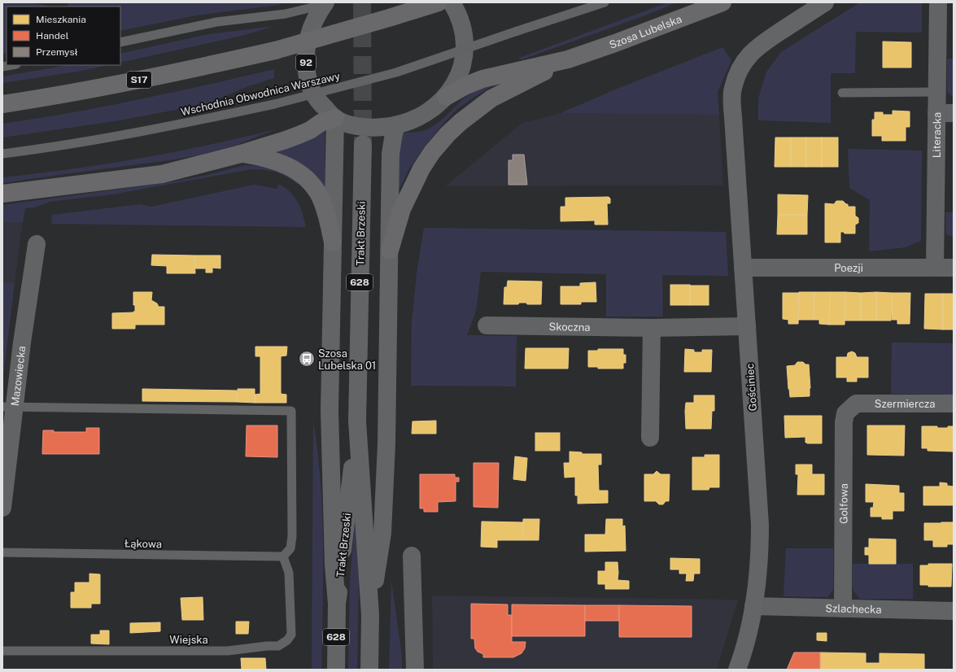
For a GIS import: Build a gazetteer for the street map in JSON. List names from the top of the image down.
{
  "streets": {
    "highway": ["Szosa Lubelska", "S17"],
    "main road": ["92", "Trakt Brzeski", "628"],
    "street": [
      "Literacka",
      "Poezji",
      "Skoczna",
      "Mazowiecka",
      "Gościniec",
      "Szermiercza",
      "Golfowa",
      "Szlachecka"
    ],
    "lane": ["Wschodnia Obwodnica Warszawy", "Łąkowa", "Wiejska"]
  },
  "crossings": [
    ["Literacka", "Poezji"],
    ["Poezji", "Gościniec"],
    ["Skoczna", "Gościniec"],
    ["Gościniec", "Szlachecka"],
    ["Szermiercza", "Golfowa"],
    ["Golfowa", "Szlachecka"],
    ["Łąkowa", "Wiejska"]
  ],
  "places": {
    "bus stop": ["Szosa Lubelska 01"]
  },
  "legend": ["Mieszkania", "Handel", "Przemysł"]
}
